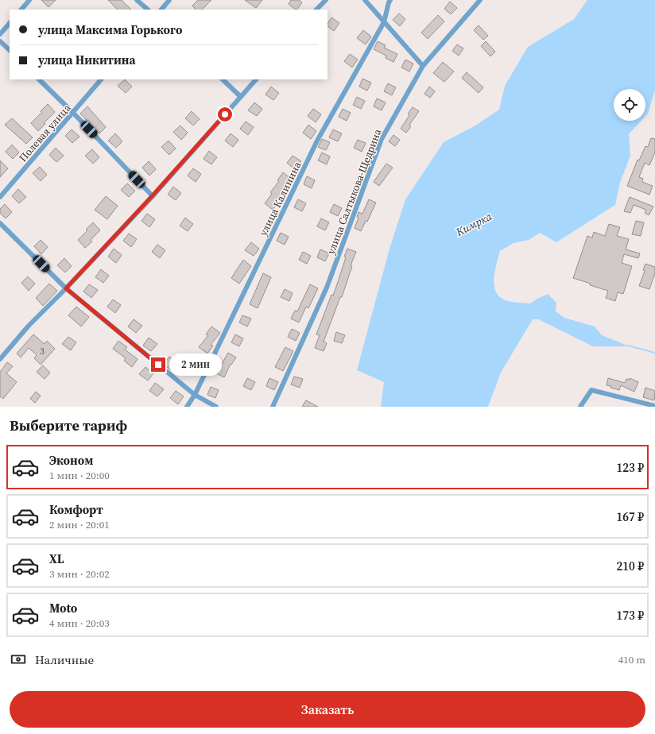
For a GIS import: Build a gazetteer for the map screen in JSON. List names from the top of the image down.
{
  "streets": {
    "street": ["Полевая улица", "улица Салтыкова-Щедрина", "улица Калинина"]
  },
  "water": ["Кимрка"],
  "house_numbers": ["3"],
  "page": {
    "banner": ["улица Максима Горького", "улица Никитина"],
    "bubble": "2 мин",
    "heading": "Выберите тариф",
    "list": [
      {
        "name": "Эконом",
        "note": "1 мин · 20:00",
        "value": "123 ₽"
      },
      {
        "name": "Комфорт",
        "note": "2 мин · 20:01",
        "value": "167 ₽"
      },
      {
        "name": "XL",
        "note": "3 мин · 20:02",
        "value": "210 ₽"
      },
      {
        "name": "Moto",
        "note": "4 мин · 20:03",
        "value": "173 ₽"
      }
    ],
    "pay": ["Наличные", "410 m"],
    "buttons": "Заказать"
  }
}
